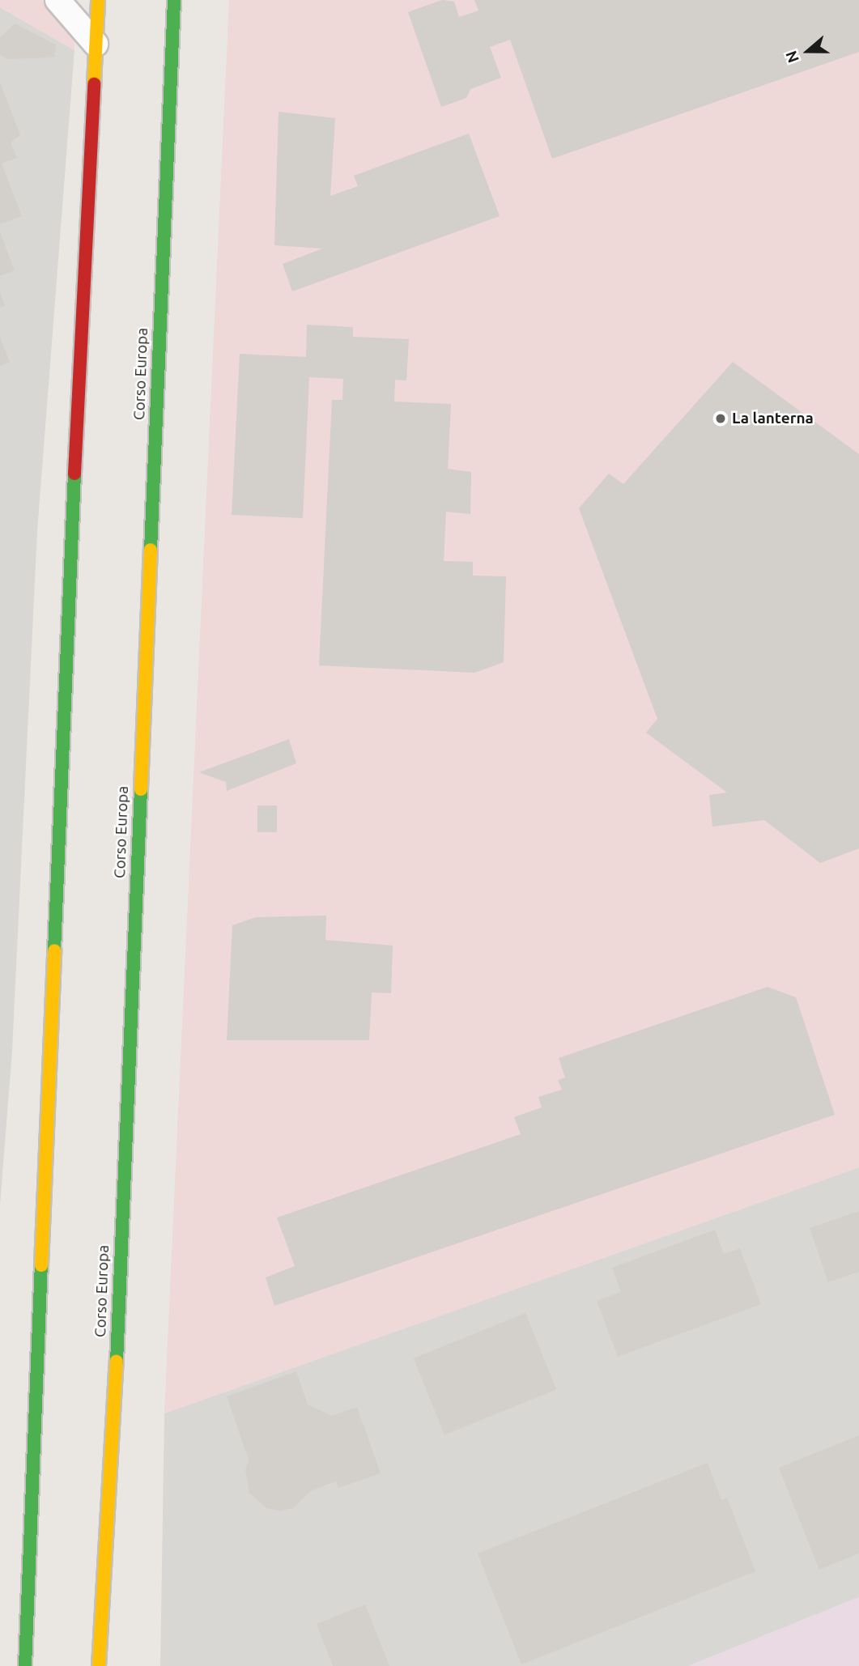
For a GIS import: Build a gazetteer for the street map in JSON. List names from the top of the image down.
{
  "streets": {
    "main road": ["Corso Europa"]
  },
  "places": ["La lanterna"],
  "north": "left"
}
